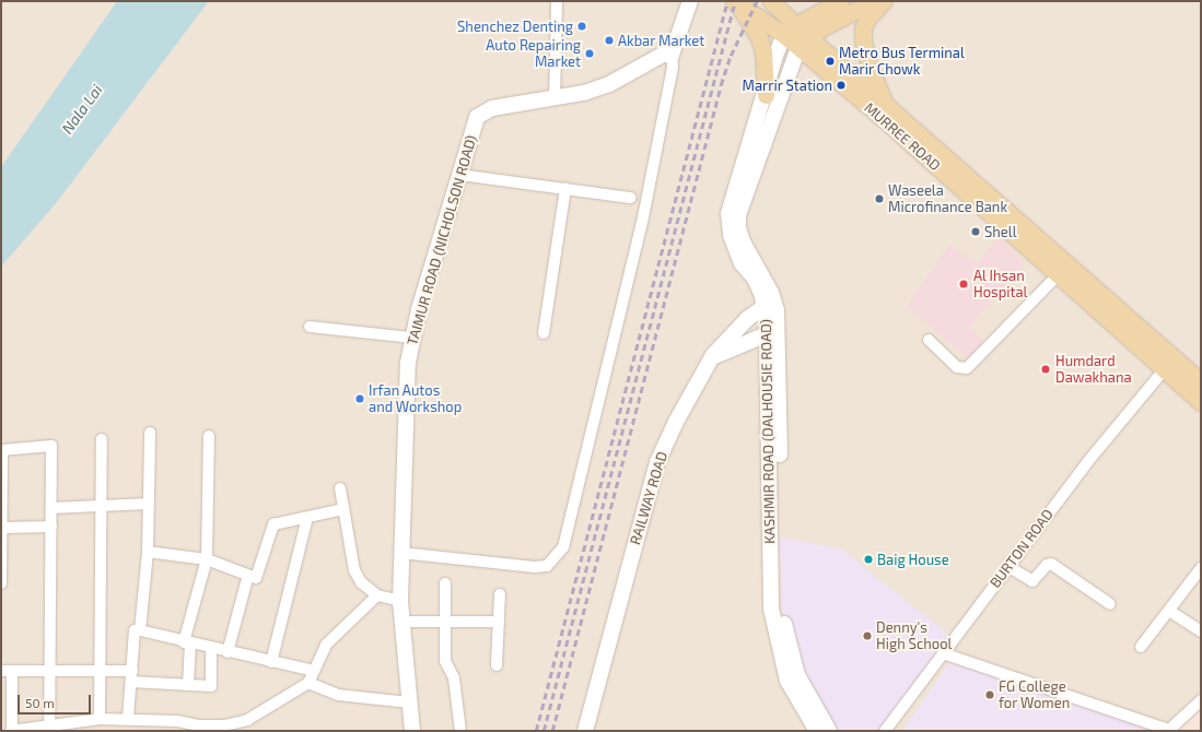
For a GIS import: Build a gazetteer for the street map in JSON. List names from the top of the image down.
{
  "streets": {
    "main road": ["MURREE ROAD"],
    "street": [
      "TAIMUR ROAD (NICHOLSON ROAD)",
      "KASHMIR ROAD (DALHOUSIE ROAD)",
      "RAILWAY ROAD",
      "BURTON ROAD"
    ]
  },
  "crossings": [
    ["MURREE ROAD", "KASHMIR ROAD (DALHOUSIE ROAD)"],
    ["MURREE ROAD", "BURTON ROAD"],
    ["KASHMIR ROAD (DALHOUSIE ROAD)", "RAILWAY ROAD"]
  ],
  "water": ["Nala Lai"],
  "places": [
    "Shenchez Denting",
    "Akbar Market",
    "Auto Repairing Market",
    "Metro Bus Terminal Marir Chowk",
    "Marrir Station",
    "Waseela Microfinance Bank",
    "Shell",
    "Al Ihsan Hospital",
    "Humdard Dawakhana",
    "Irfan Autos and Workshop",
    "Baig House",
    "Denny's High School",
    "FG College for Women"
  ],
  "scale_bar": "50 m"
}
